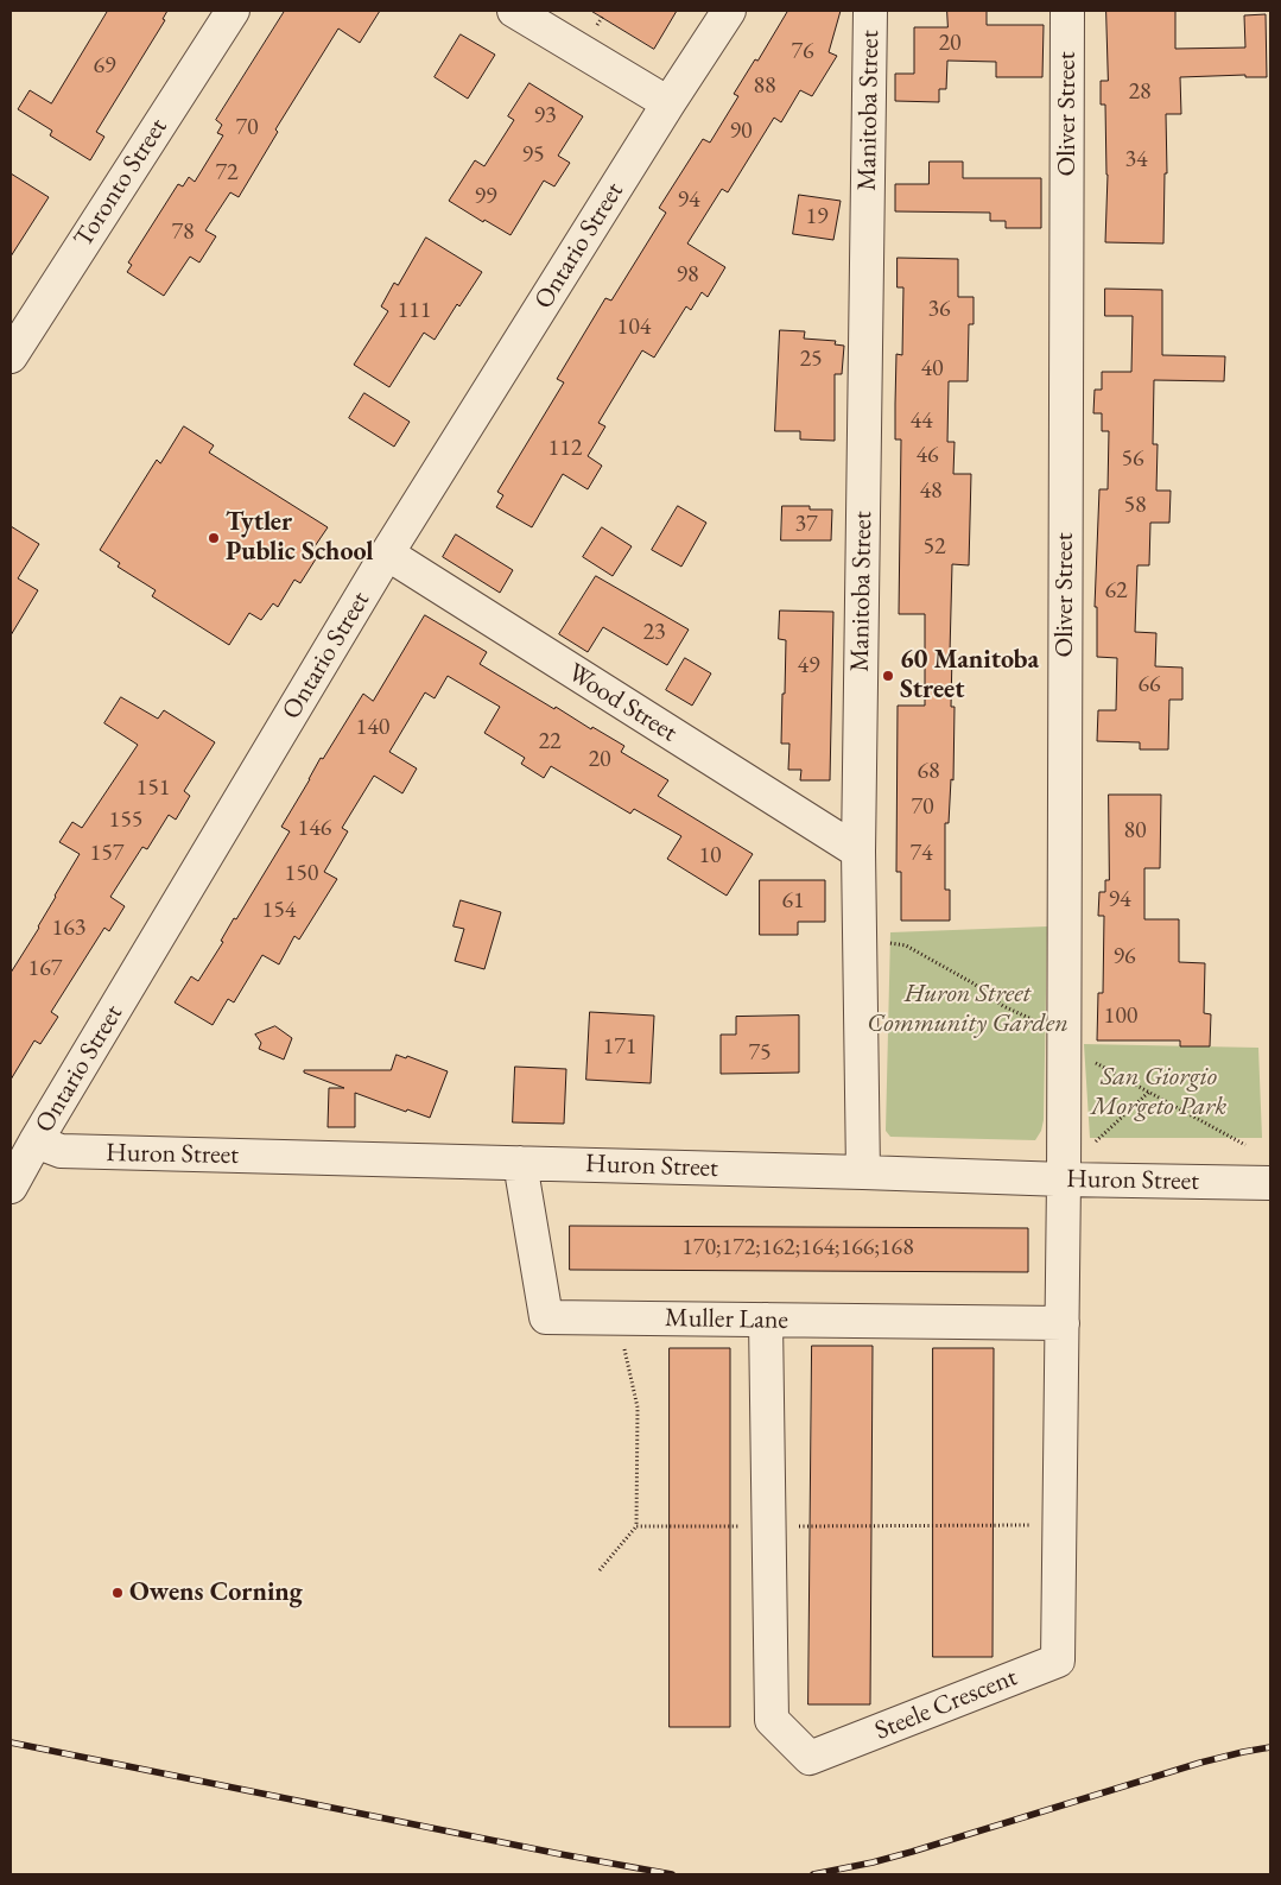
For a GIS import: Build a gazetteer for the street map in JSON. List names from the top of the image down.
{
  "streets": {
    "street": [
      "Manitoba Street",
      "Oliver Street",
      "Toronto Street",
      "Ontario Street",
      "Wood Street",
      "Huron Street",
      "Muller Lane",
      "Steele Crescent"
    ]
  },
  "crossings": [
    ["Manitoba Street", "Wood Street"],
    ["Manitoba Street", "Huron Street"],
    ["Oliver Street", "Huron Street"],
    ["Oliver Street", "Steele Crescent"],
    ["Ontario Street", "Wood Street"],
    ["Ontario Street", "Huron Street"],
    ["Huron Street", "Muller Lane"],
    ["Huron Street", "Steele Crescent"],
    ["Muller Lane", "Steele Crescent"]
  ],
  "parks": ["Huron Street Community Garden", "San Giorgio Morgeto Park"],
  "places": ["Tytler Public School", "60 Manitoba Street", "Owens Corning"],
  "house_numbers": [
    "20",
    "76",
    "69",
    "88",
    "28",
    "93",
    "70",
    "90",
    "95",
    "34",
    "72",
    "99",
    "94",
    "19",
    "78",
    "98",
    "36",
    "111",
    "104",
    "25",
    "40",
    "44",
    "112",
    "46",
    "56",
    "48",
    "58",
    "37",
    "52",
    "62",
    "23",
    "49",
    "66",
    "140",
    "22",
    "20",
    "68",
    "151",
    "70",
    "155",
    "146",
    "80",
    "157",
    "74",
    "10",
    "150",
    "94",
    "61",
    "154",
    "163",
    "96",
    "167",
    "100",
    "171",
    "75",
    "170;172;162;164;166;168"
  ]
}
